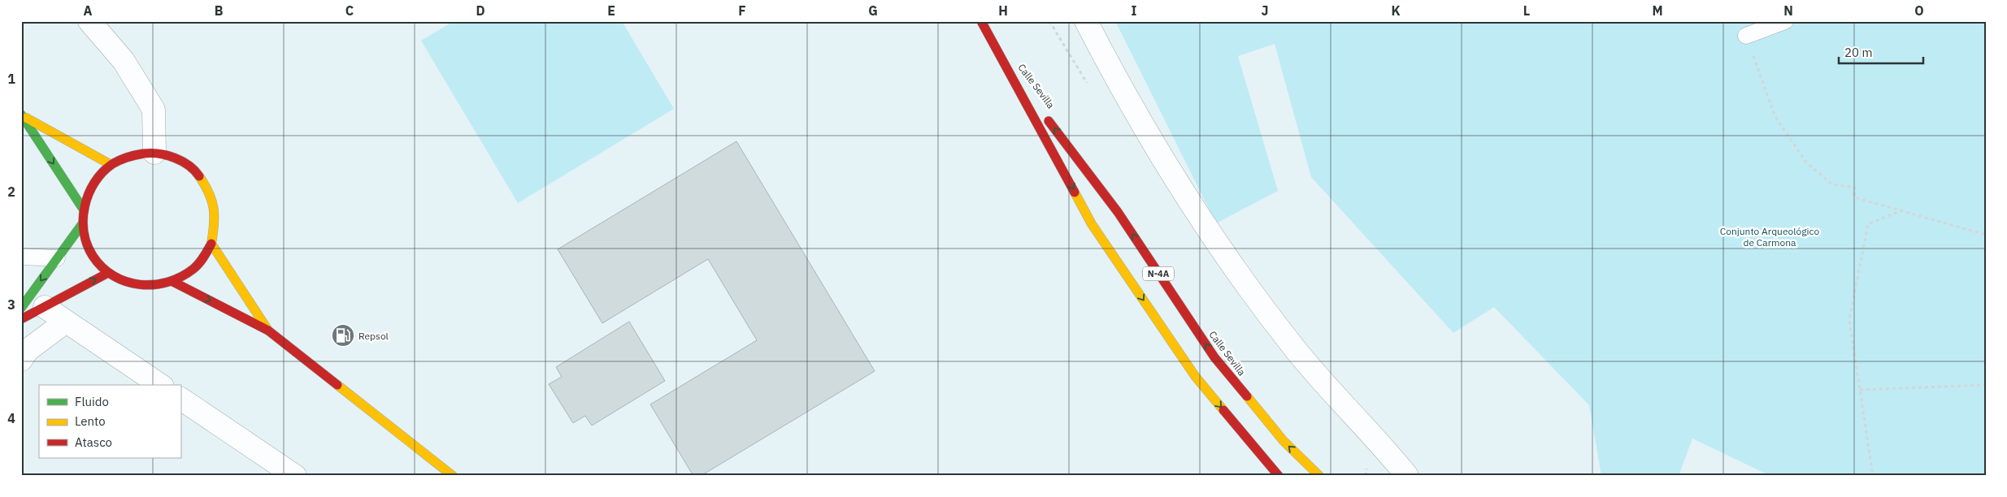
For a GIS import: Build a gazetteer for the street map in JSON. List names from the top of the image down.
{
  "streets": {
    "main road": ["Calle Sevilla", "N-4A"]
  },
  "crossings": [
    ["Calle Sevilla", "N-4A"]
  ],
  "parks": ["Conjunto Arqueológico de Carmona"],
  "places": {
    "fuel station": ["Repsol"]
  },
  "legend": ["Fluido", "Lento", "Atasco"],
  "scale_bar": "20 m",
  "grid": {
    "columns": [
      "A",
      "B",
      "C",
      "D",
      "E",
      "F",
      "G",
      "H",
      "I",
      "J",
      "K",
      "L",
      "M",
      "N",
      "O"
    ],
    "rows": [
      "1",
      "2",
      "3",
      "4"
    ]
  }
}
